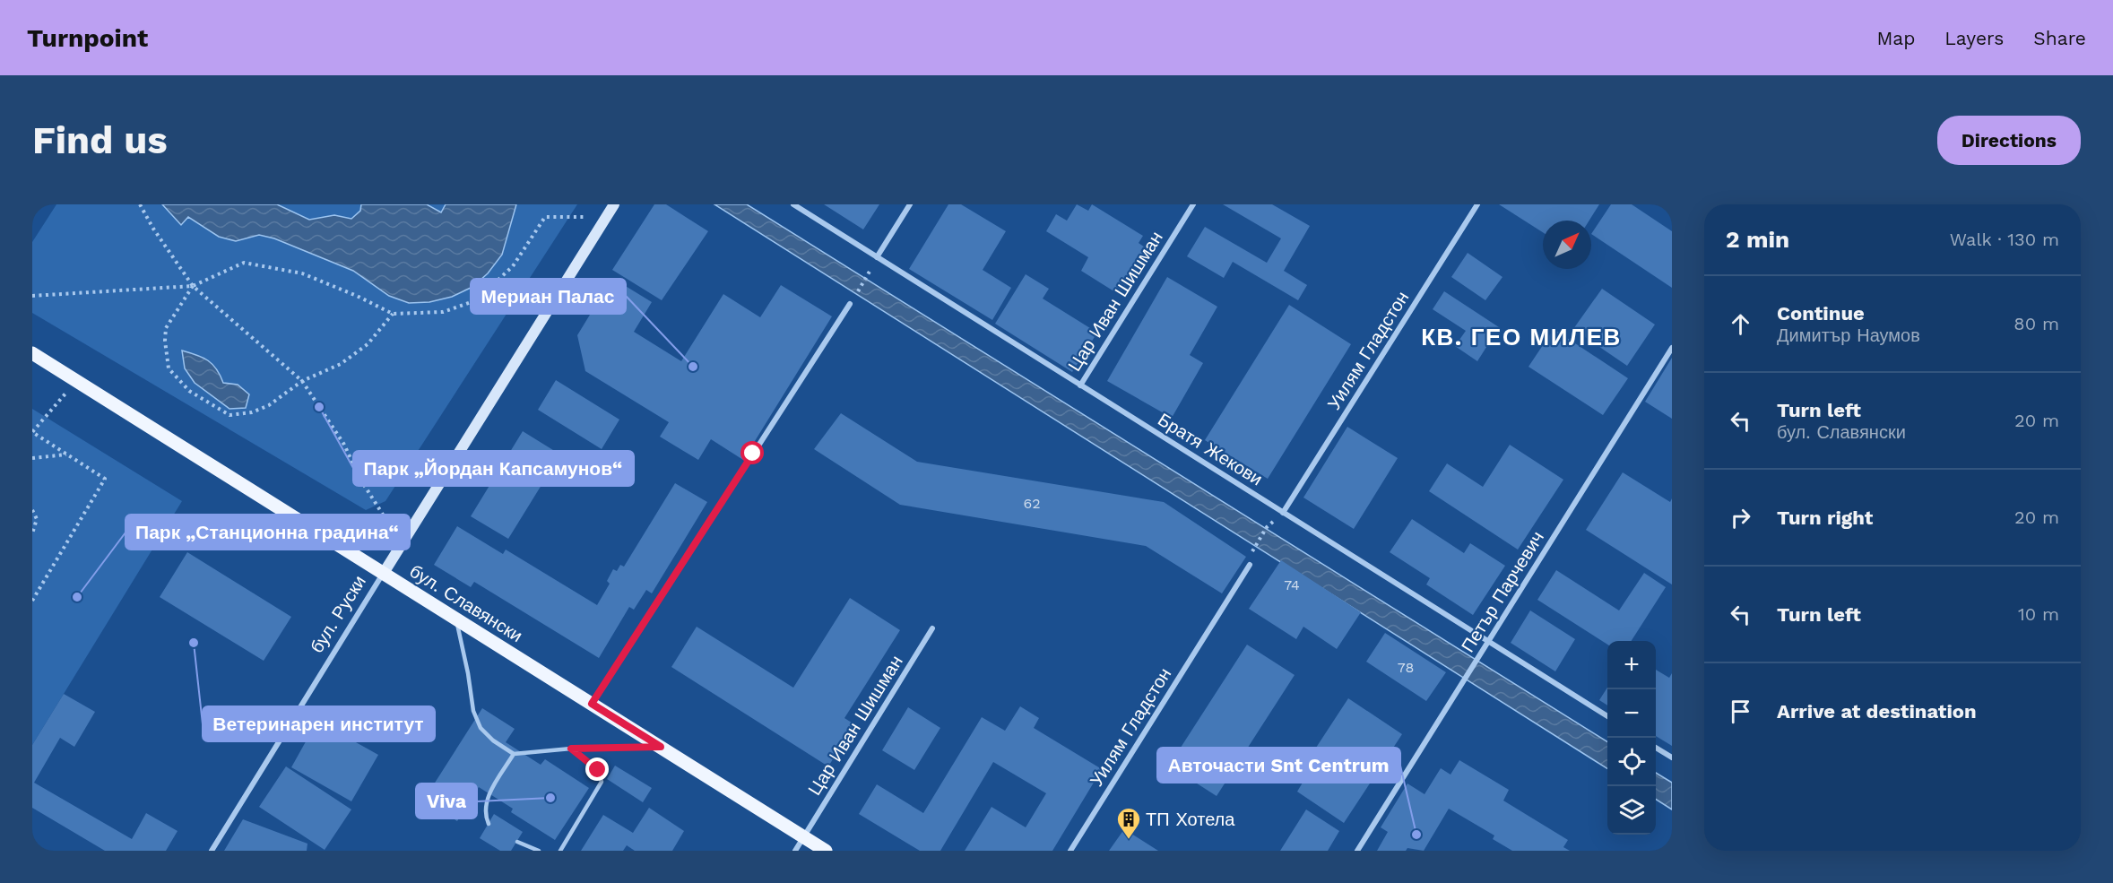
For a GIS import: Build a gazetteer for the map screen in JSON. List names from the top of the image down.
{
  "streets": {
    "main road": ["бул. Славянски"],
    "street": [
      "Цар Иван Шишман",
      "Уилям Гладстон",
      "Братя Жекови",
      "Петър Парчевич",
      "бул. Руски"
    ]
  },
  "crossings": [
    ["Цар Иван Шишман", "Братя Жекови"],
    ["Цар Иван Шишман", "бул. Славянски"],
    ["Уилям Гладстон", "Братя Жекови"],
    ["Братя Жекови", "Петър Парчевич"],
    ["бул. Славянски", "бул. Руски"]
  ],
  "districts": ["КВ. ГЕО МИЛЕВ"],
  "places": {
    "other": [
      "Мериан Палас",
      "Парк „Йордан Капсамунов“",
      "Парк „Станционна градина“",
      "Ветеринарен институт",
      "Viva",
      "Авточасти Snt Centrum"
    ],
    "building": ["ТП Хотела"]
  },
  "house_numbers": ["62", "74", "78"],
  "north": "top right",
  "page": {
    "header": "Turnpoint",
    "nav": ["Map", "Layers", "Share"],
    "buttons": "Directions",
    "title": "Find us",
    "heading": ["2 min", "Walk · 130 m"],
    "list": [
      ["Continue", "Димитър Наумов", "80 m"],
      ["Turn left", "бул. Славянски", "20 m"],
      ["Turn right", "20 m"],
      ["Turn left", "10 m"],
      "Arrive at destination"
    ],
    "map_buttons": ["+", "−"]
  }
}
